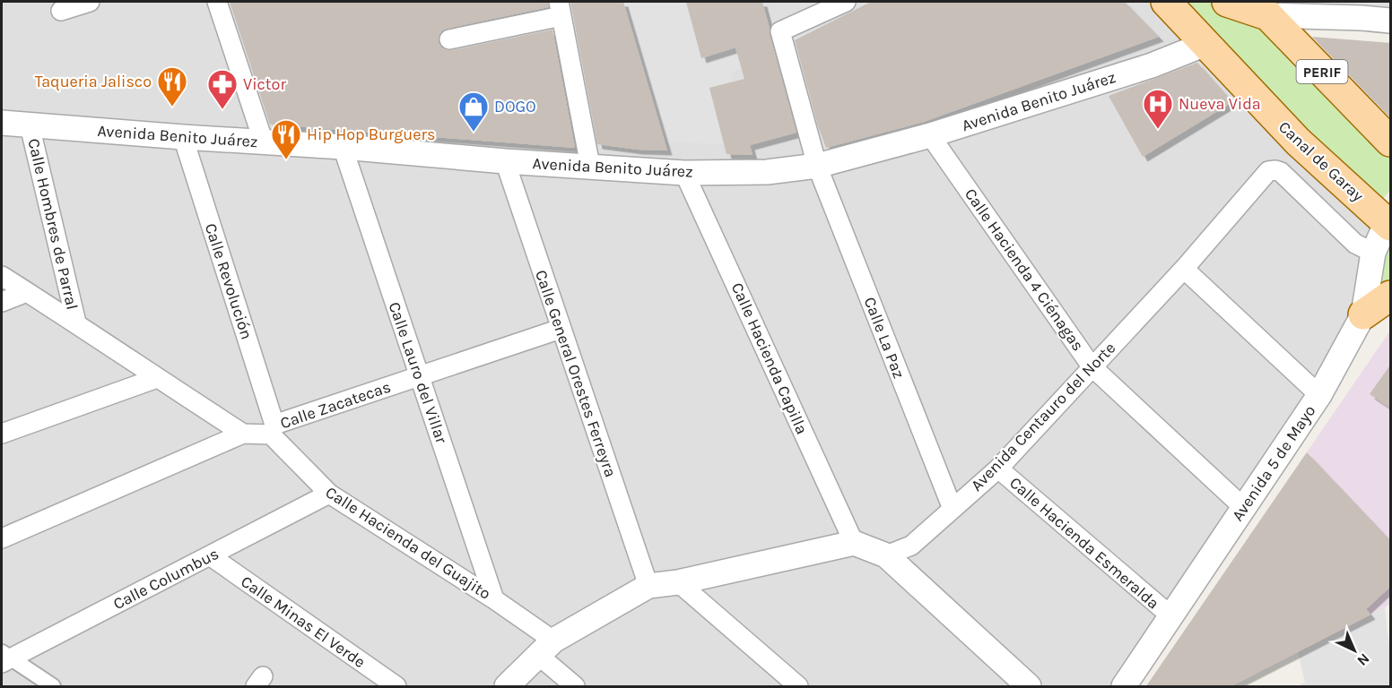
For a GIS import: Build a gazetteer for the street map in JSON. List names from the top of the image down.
{
  "streets": {
    "main road": ["PERIF", "Canal de Garay"],
    "street": [
      "Avenida Benito Juárez",
      "Calle Hombres de Parral",
      "Calle Hacienda 4 Ciénagas",
      "Calle Revolución",
      "Calle La Paz",
      "Calle Hacienda Capilla",
      "Calle Lauro del Villar",
      "Calle General Orestes Ferreyra",
      "Calle Zacatecas",
      "Avenida Centauro del Norte",
      "Avenida 5 de Mayo",
      "Calle Hacienda del Guajito",
      "Calle Hacienda Esmeralda",
      "Calle Columbus",
      "Calle Minas El Verde"
    ]
  },
  "crossings": [
    ["Avenida Benito Juárez", "Canal de Garay"],
    ["Avenida Benito Juárez", "Calle Hombres de Parral"],
    ["Avenida Benito Juárez", "Calle Hacienda 4 Ciénagas"],
    ["Avenida Benito Juárez", "Calle Revolución"],
    ["Avenida Benito Juárez", "Calle La Paz"],
    ["Avenida Benito Juárez", "Calle Hacienda Capilla"],
    ["Avenida Benito Juárez", "Calle Lauro del Villar"],
    ["Avenida Benito Juárez", "Calle General Orestes Ferreyra"],
    ["Canal de Garay", "Avenida 5 de Mayo"],
    ["Calle Hacienda 4 Ciénagas", "Avenida Centauro del Norte"],
    ["Calle Hacienda 4 Ciénagas", "Avenida 5 de Mayo"],
    ["Calle Revolución", "Calle Zacatecas"],
    ["Calle Revolución", "Calle Hacienda del Guajito"],
    ["Calle La Paz", "Avenida Centauro del Norte"],
    ["Calle Lauro del Villar", "Calle Zacatecas"],
    ["Calle Lauro del Villar", "Calle Hacienda del Guajito"],
    ["Calle General Orestes Ferreyra", "Calle Zacatecas"],
    ["Calle Zacatecas", "Calle Hacienda del Guajito"],
    ["Avenida Centauro del Norte", "Avenida 5 de Mayo"],
    ["Avenida Centauro del Norte", "Calle Hacienda Esmeralda"],
    ["Avenida 5 de Mayo", "Calle Hacienda Esmeralda"],
    ["Calle Hacienda del Guajito", "Calle Columbus"],
    ["Calle Columbus", "Calle Minas El Verde"]
  ],
  "places": {
    "restaurant": ["Taqueria Jalisco", "Hip Hop Burguers"],
    "pharmacy": ["Victor"],
    "hospital": ["Nueva Vida"],
    "shop": ["DOGO"]
  },
  "north": "bottom right"
}
